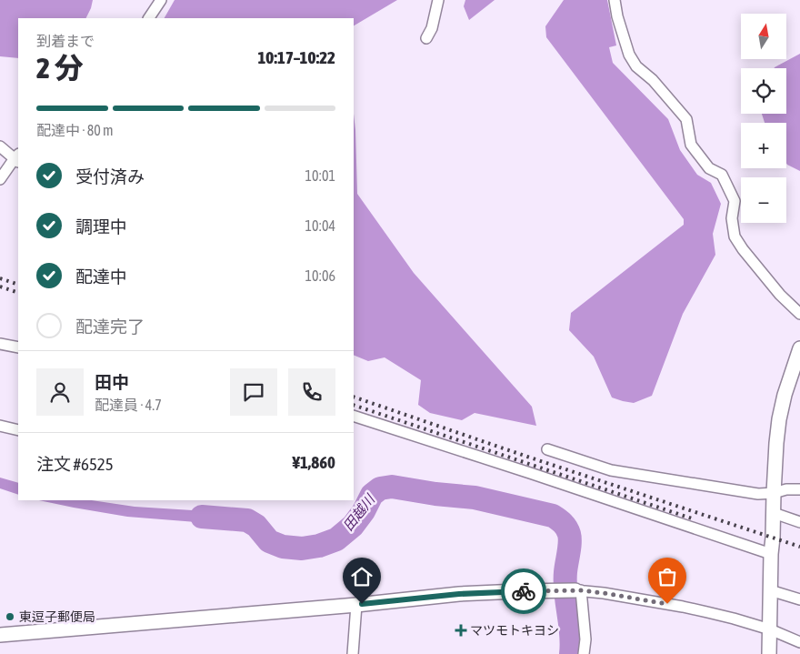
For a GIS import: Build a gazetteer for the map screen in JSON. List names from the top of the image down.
{
  "water": ["田越川"],
  "places": {
    "other": ["東逗子郵便局"],
    "health": ["マツモトキヨシ"]
  },
  "north": "top",
  "page": {
    "map_buttons": ["+", "−"],
    "heading": ["2 分", "到着まで", "10:17–10:22"],
    "panel": [
      "田中",
      "配達員 · 4.7",
      "注文 #6525",
      "¥1,860"
    ],
    "bar": "配達中 · 80 m",
    "list": [
      ["受付済み", "10:01"],
      ["調理中", "10:04"],
      ["配達中", "10:06"],
      "配達完了"
    ]
  }
}
